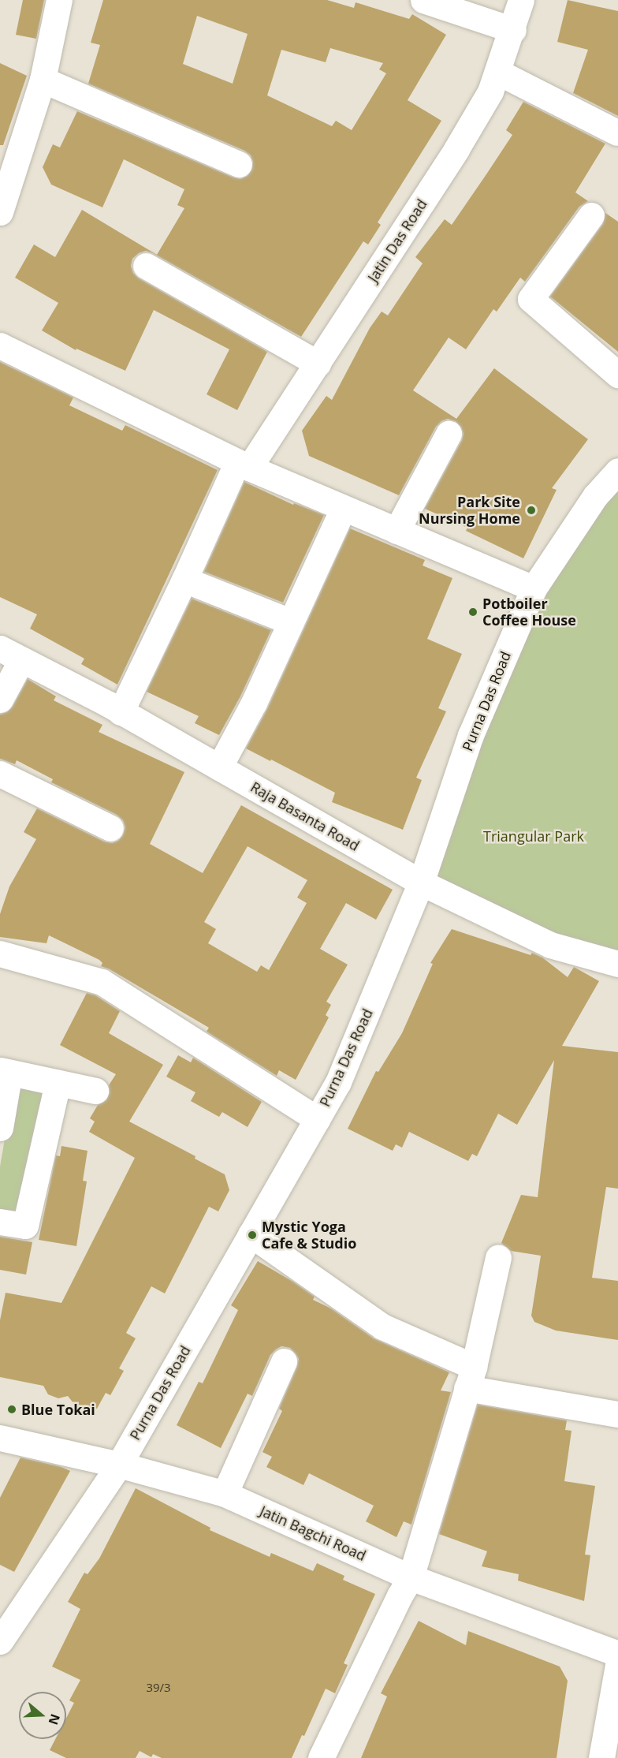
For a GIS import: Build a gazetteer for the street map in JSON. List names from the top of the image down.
{
  "streets": {
    "street": [
      "Jatin Das Road",
      "Purna Das Road",
      "Raja Basanta Road",
      "Jatin Bagchi Road"
    ]
  },
  "crossings": [
    ["Jatin Das Road", "Raja Basanta Road"],
    ["Purna Das Road", "Raja Basanta Road"],
    ["Purna Das Road", "Jatin Bagchi Road"]
  ],
  "parks": ["Triangular Park"],
  "places": [
    "Park Site Nursing Home",
    "Potboiler Coffee House",
    "Mystic Yoga Cafe & Studio",
    "Blue Tokai"
  ],
  "house_numbers": ["39/3"],
  "north": "right"
}
